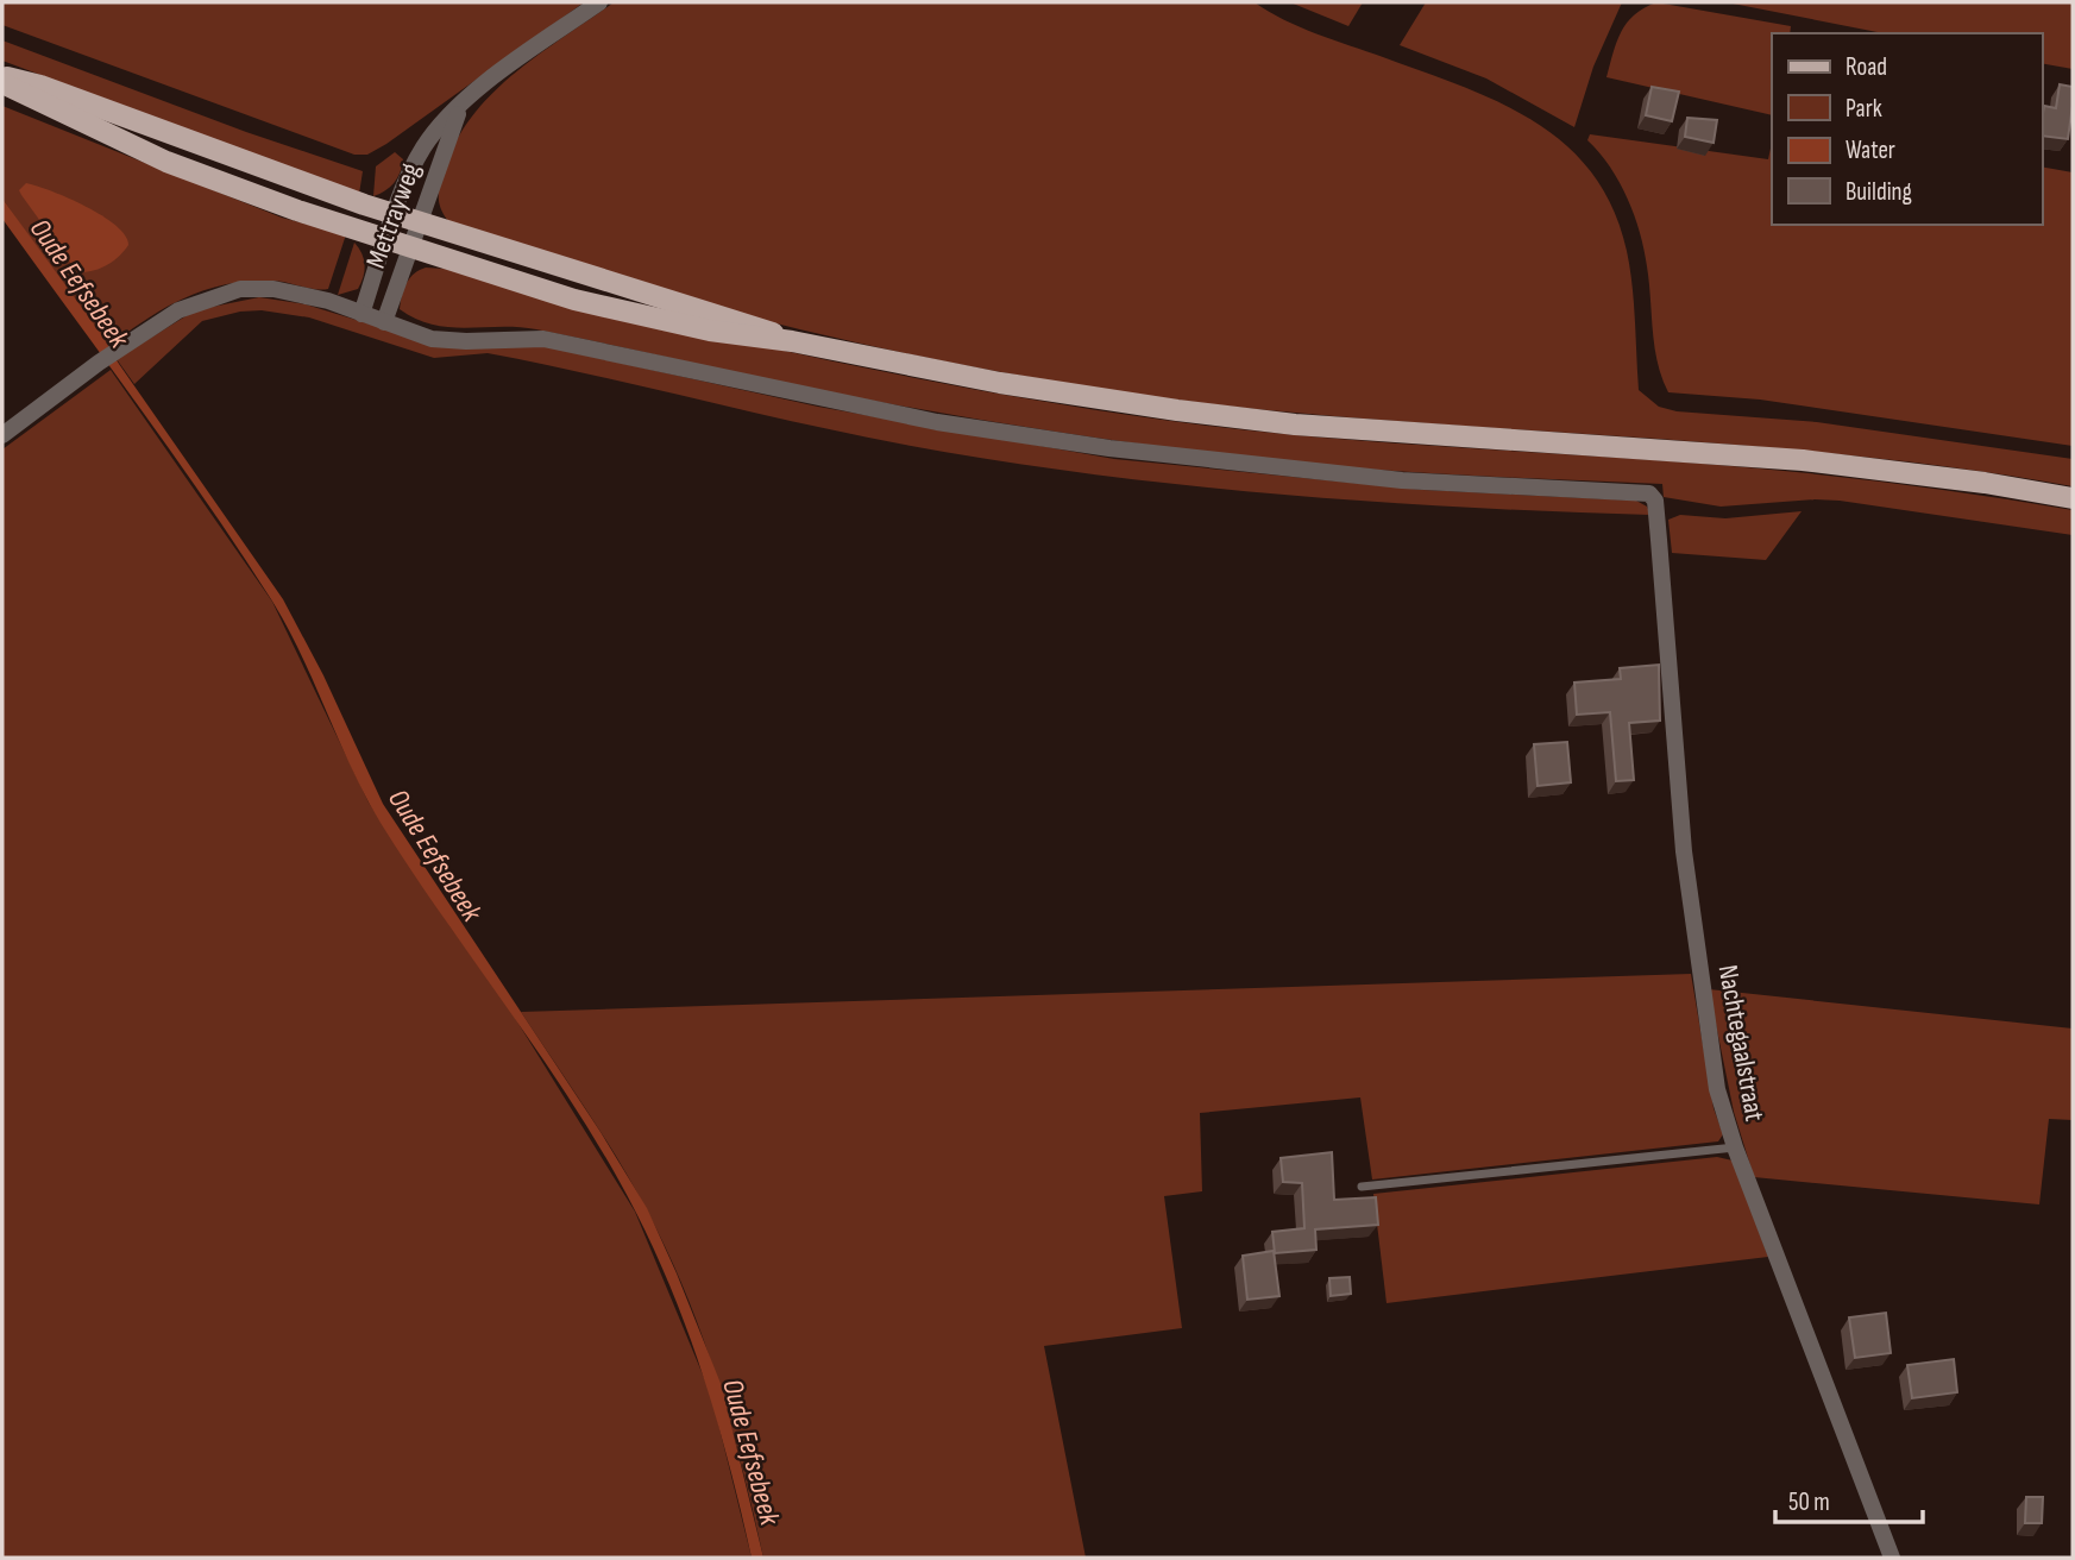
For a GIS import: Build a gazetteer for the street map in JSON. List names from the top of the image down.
{
  "streets": {
    "street": ["Mettrayweg", "Nachtegaalstraat"]
  },
  "crossings": [
    ["Mettrayweg", "Nachtegaalstraat"]
  ],
  "water": ["Oude Eefsebeek"],
  "legend": [
    "Road",
    "Park",
    "Water",
    "Building"
  ],
  "scale_bar": "50 m"
}
